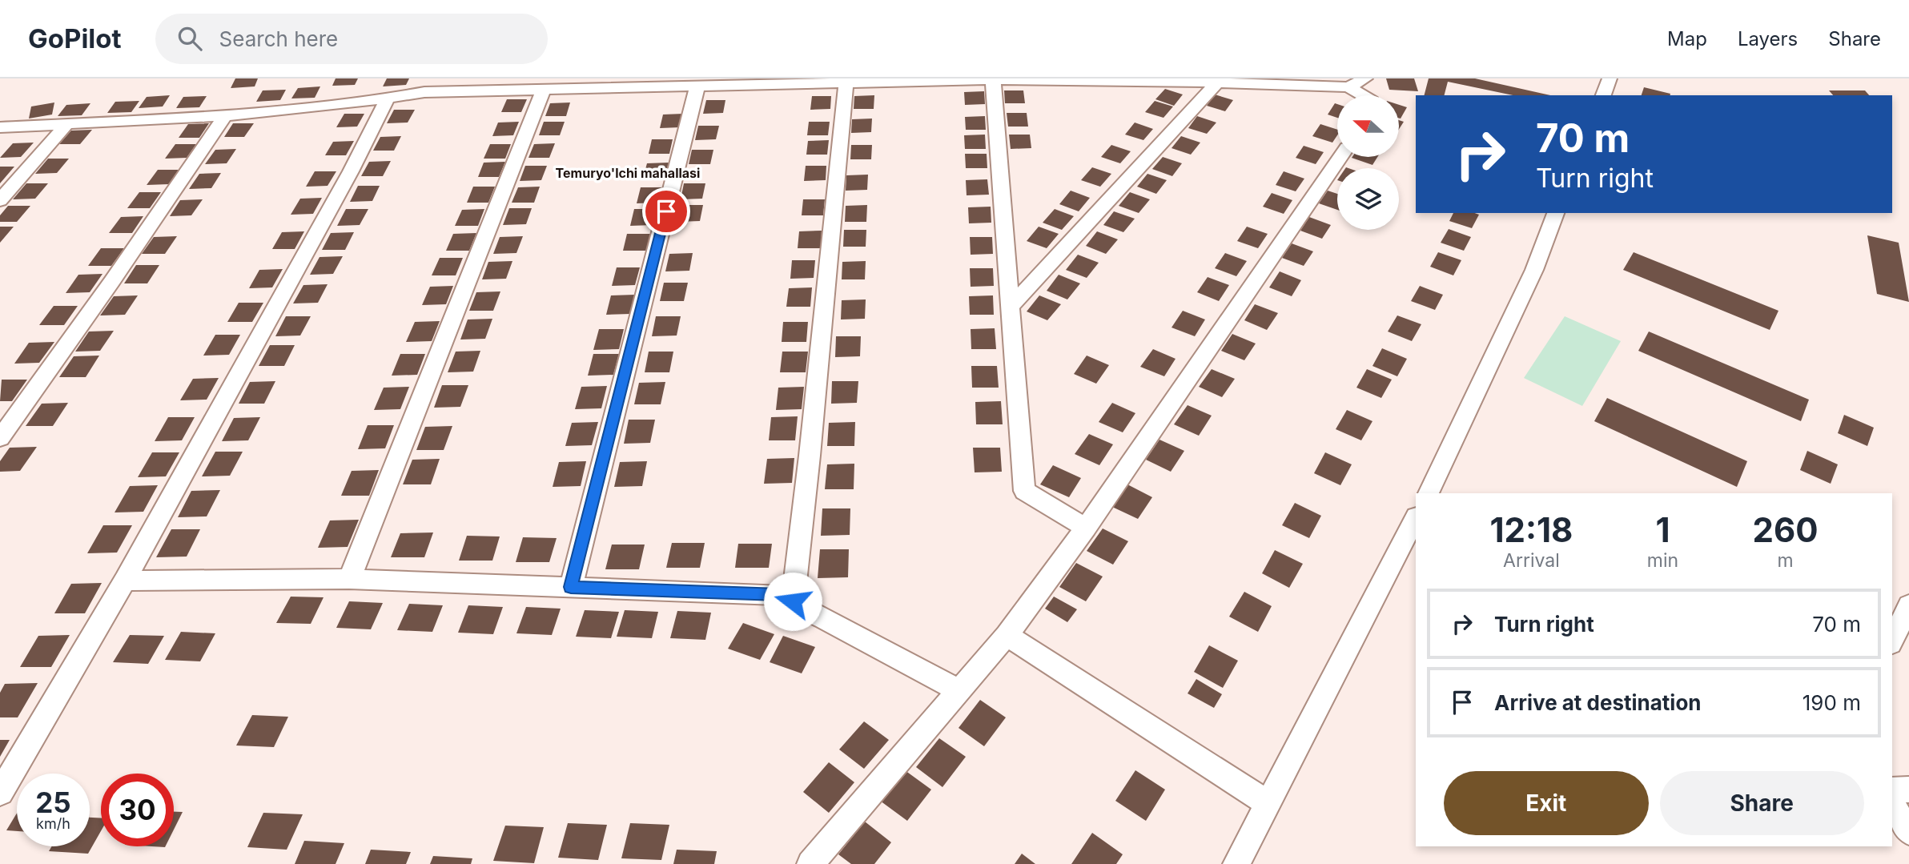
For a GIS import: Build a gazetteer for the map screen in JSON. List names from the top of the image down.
{
  "districts": ["Temuryo'lchi mahallasi"],
  "north": "left",
  "page": {
    "header": "GoPilot",
    "search": "Search here",
    "nav": ["Map", "Layers", "Share"],
    "turn": ["70 m", "Turn right"],
    "eta": [
      "12:18",
      "Arrival",
      "1",
      "min",
      "260",
      "m"
    ],
    "list": [
      {
        "name": "Turn right",
        "value": "70 m"
      },
      {
        "name": "Arrive at destination",
        "value": "190 m"
      }
    ],
    "buttons": ["Exit", "Share"],
    "speed": "25 km/h",
    "limit": "30"
  }
}
